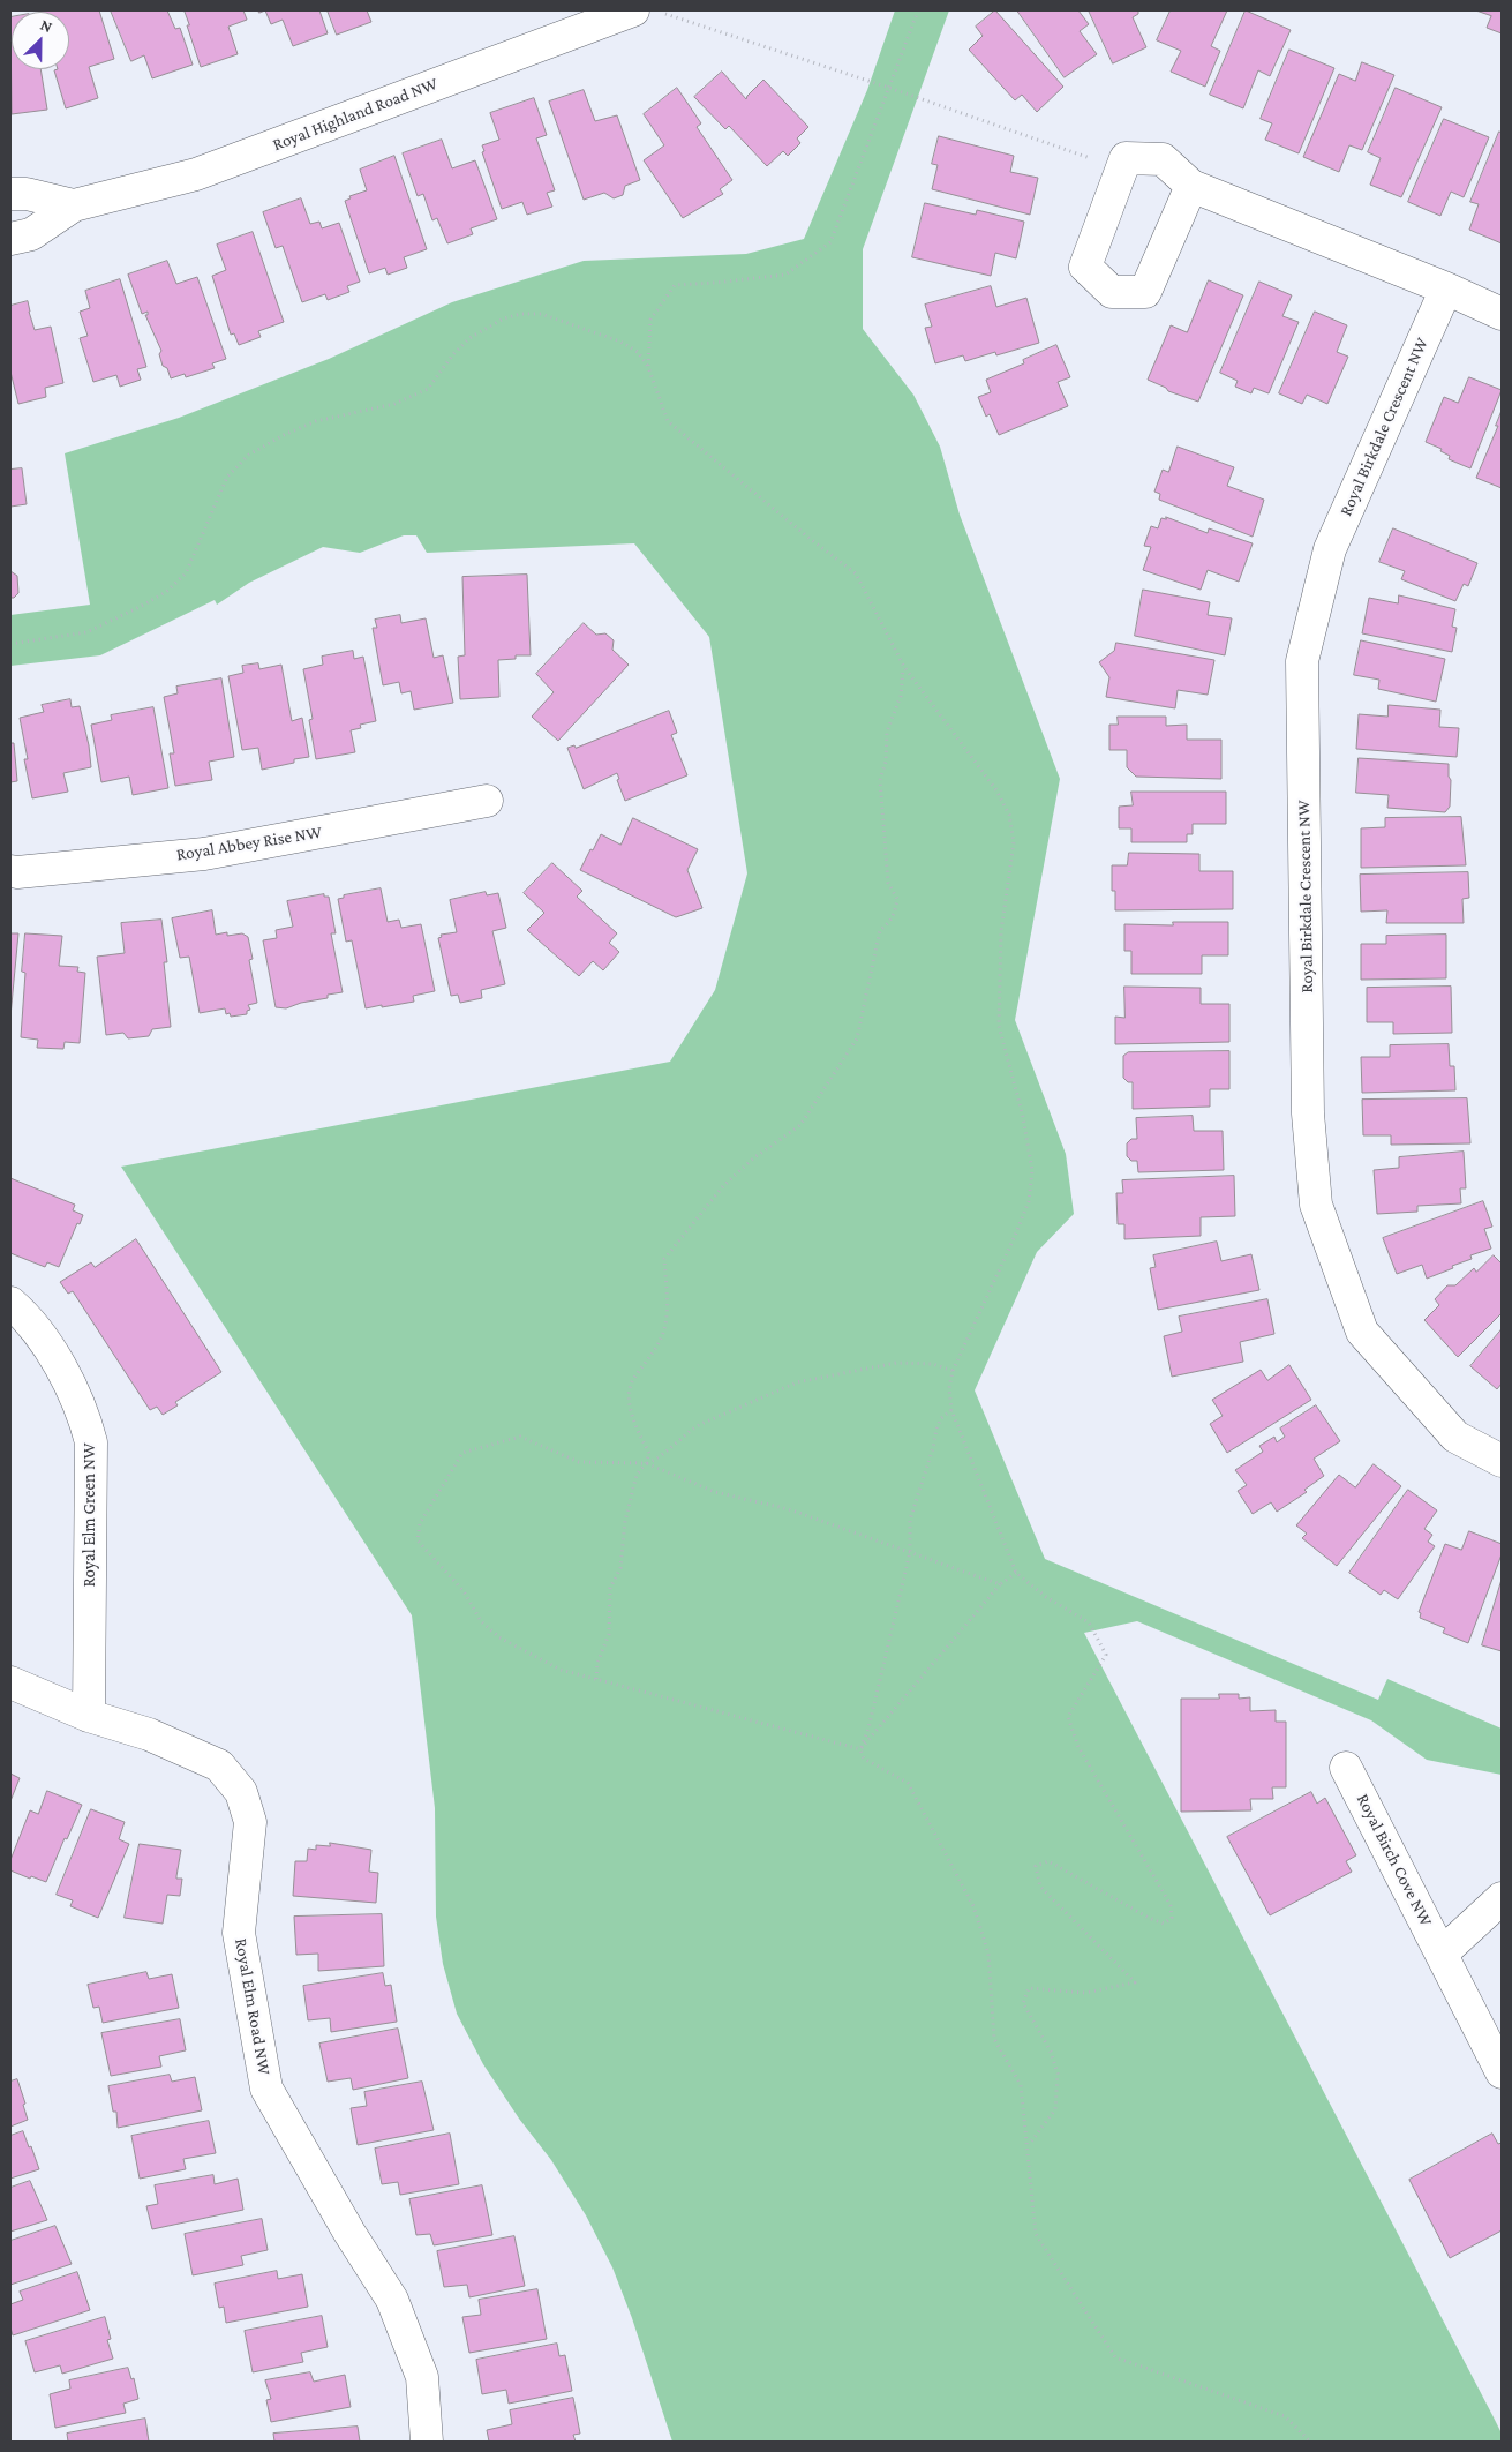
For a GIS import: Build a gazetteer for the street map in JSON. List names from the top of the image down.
{
  "streets": {
    "street": [
      "Royal Highland Road NW",
      "Royal Birkdale Crescent NW",
      "Royal Abbey Rise NW",
      "Royal Elm Green NW",
      "Royal Birch Cove NW",
      "Royal Elm Road NW"
    ]
  },
  "crossings": [
    ["Royal Elm Green NW", "Royal Elm Road NW"]
  ],
  "north": "top right"
}
